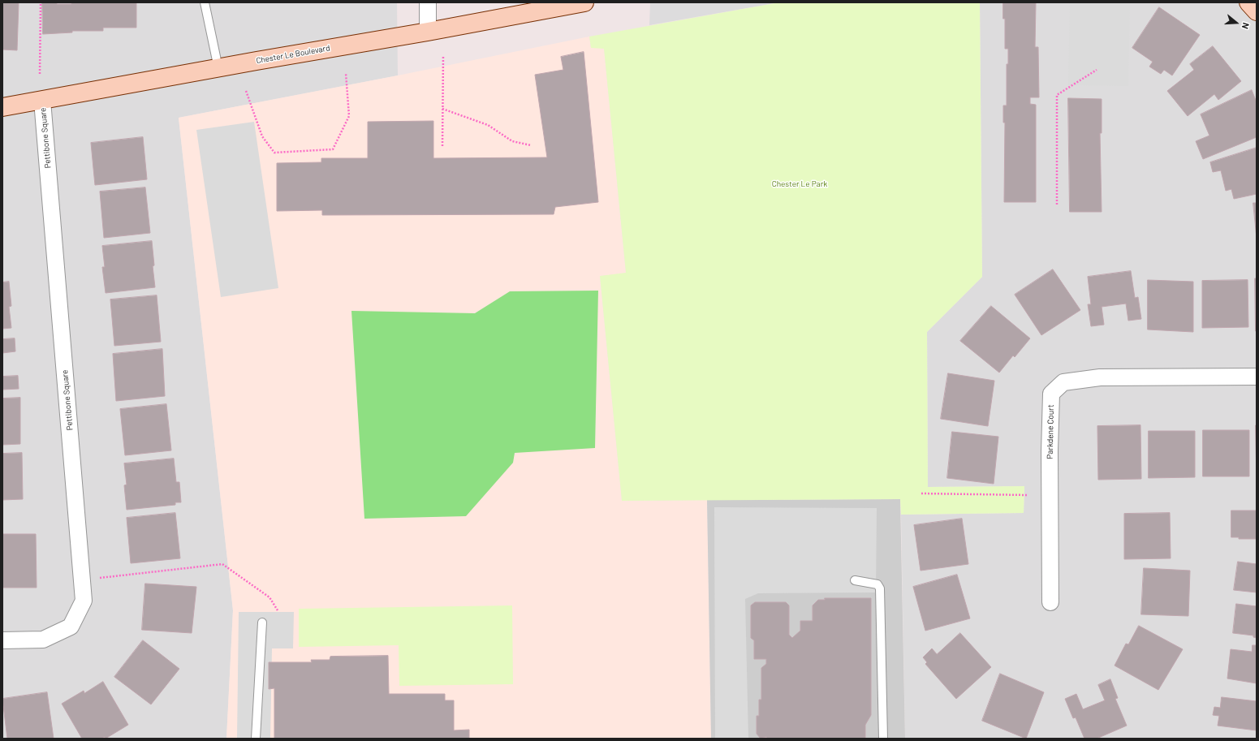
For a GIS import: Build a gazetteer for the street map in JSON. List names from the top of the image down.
{
  "streets": {
    "street": ["Chester Le Boulevard", "Pettibone Square", "Parkdene Court"]
  },
  "crossings": [
    ["Chester Le Boulevard", "Pettibone Square"]
  ],
  "parks": ["Chester Le Park"],
  "north": "right"
}
